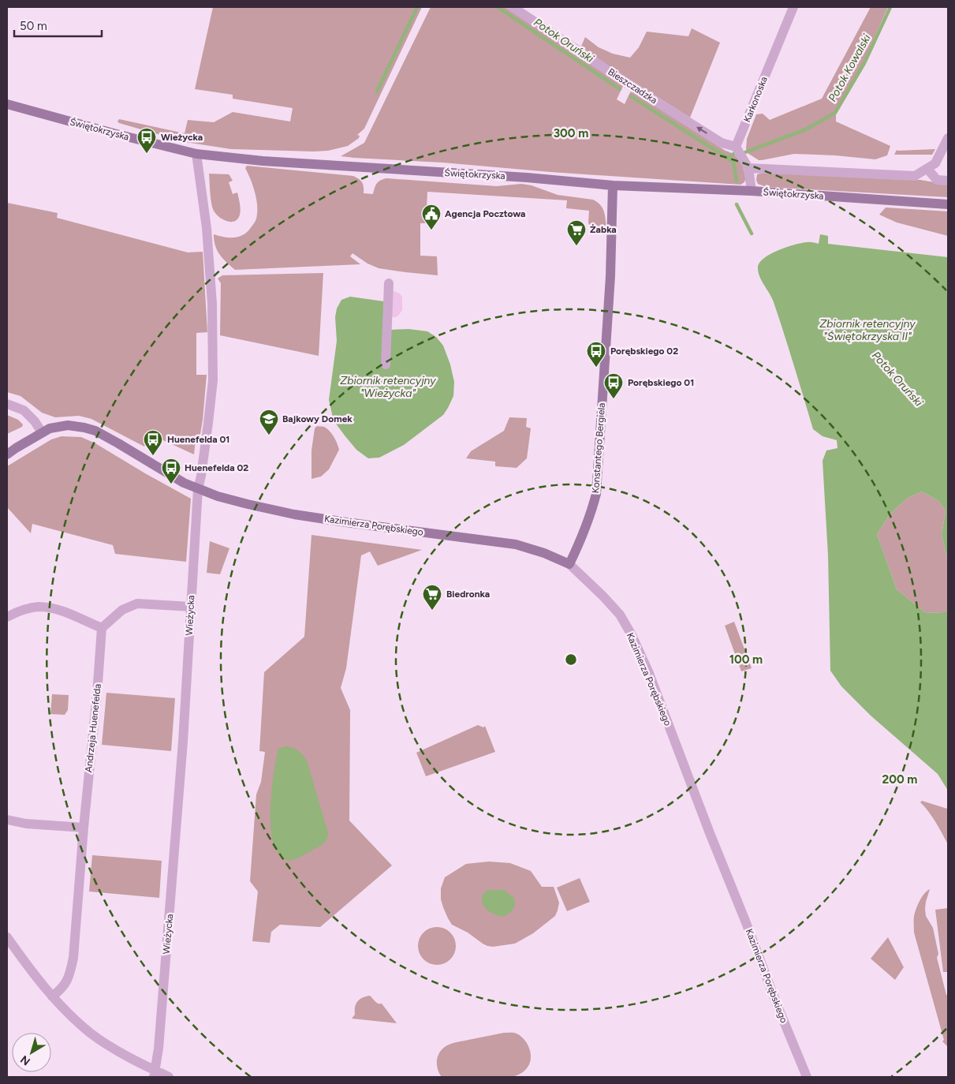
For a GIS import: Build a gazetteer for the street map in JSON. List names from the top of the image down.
{
  "streets": {
    "street": [
      "Bieszczadzka",
      "Karkonoska",
      "Świętokrzyska",
      "Konstantego Bergiela",
      "Kazimierza Porębskiego",
      "Wieżycka",
      "Andrzeja Huenefelda"
    ]
  },
  "crossings": [
    ["Bieszczadzka", "Karkonoska"],
    ["Świętokrzyska", "Konstantego Bergiela"],
    ["Świętokrzyska", "Wieżycka"],
    ["Konstantego Bergiela", "Kazimierza Porębskiego"],
    ["Kazimierza Porębskiego", "Wieżycka"]
  ],
  "one_way": ["Bieszczadzka"],
  "water": [
    "Potok Oruński",
    "Potok Kowalski",
    "Zbiornik retencyjny \"Świętokrzyska II\"",
    "Zbiornik retencyjny \"Wieżycka\""
  ],
  "places": {
    "bus stop": [
      "Wieżycka",
      "Porębskiego 02",
      "Porębskiego 01",
      "Huenefelda 01",
      "Huenefelda 02"
    ],
    "public building": ["Agencja Pocztowa"],
    "supermarket": ["Żabka", "Biedronka"],
    "school or university": ["Bajkowy Domek"]
  },
  "scale_bar": "50 m",
  "north": "bottom left",
  "rings": ["300 m", "100 m", "200 m"]
}
